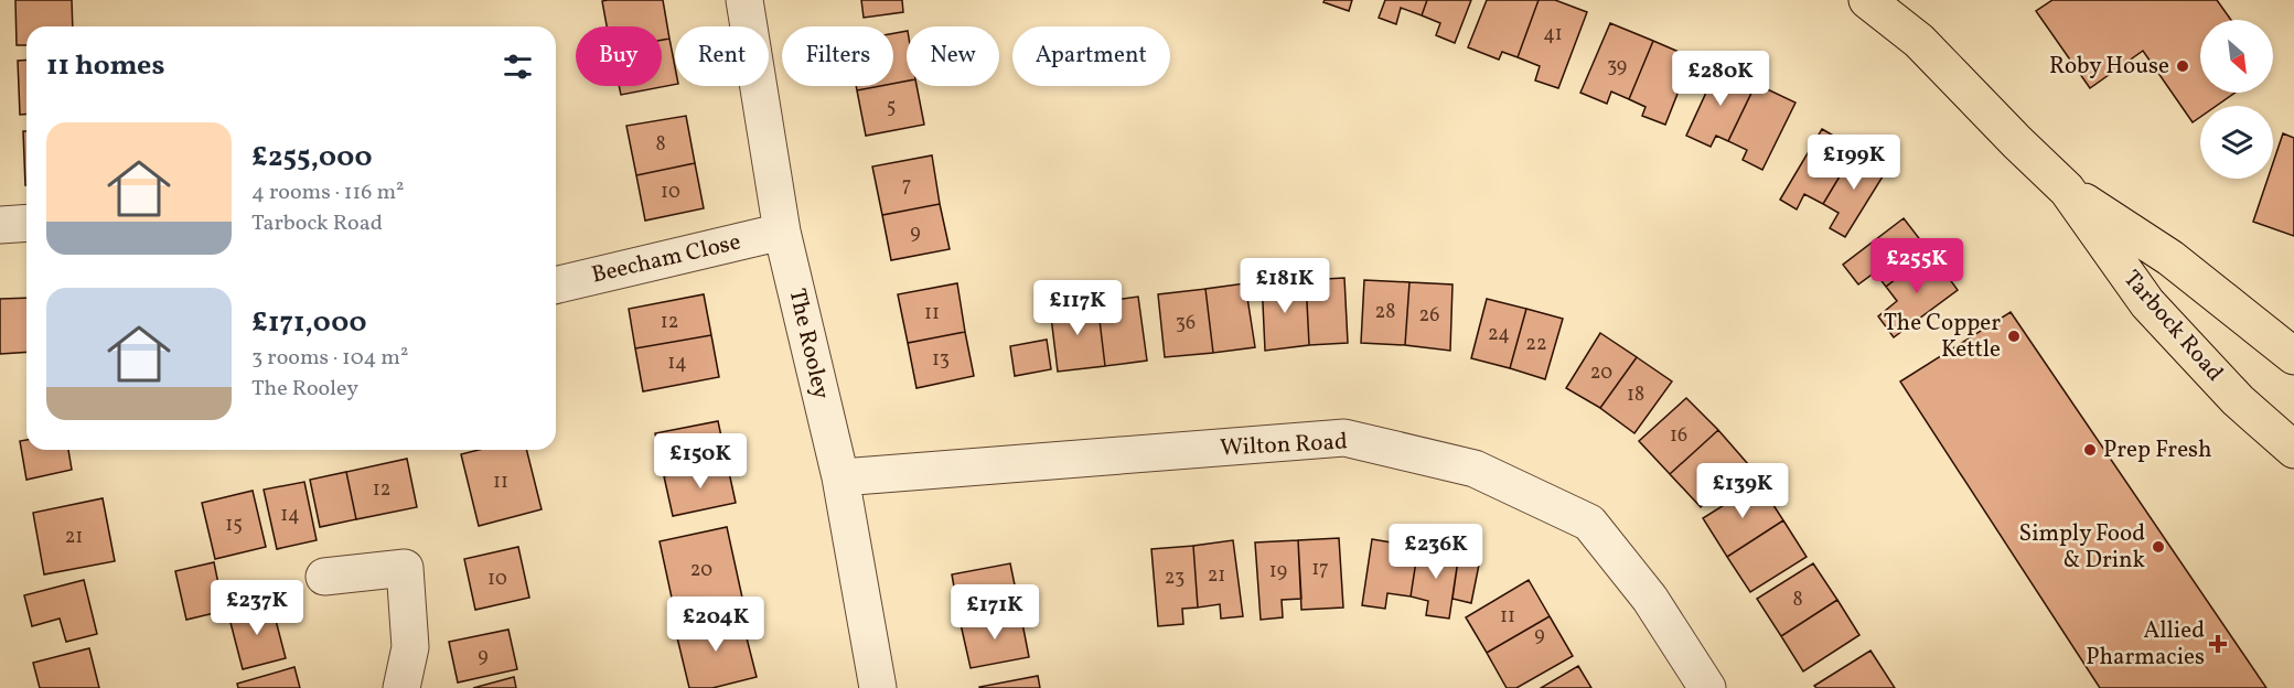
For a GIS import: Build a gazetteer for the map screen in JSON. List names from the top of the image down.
{
  "streets": {
    "main road": ["Tarbock Road"],
    "street": ["Beecham Close", "The Rooley", "Wilton Road"]
  },
  "crossings": [
    ["Beecham Close", "The Rooley"],
    ["The Rooley", "Wilton Road"]
  ],
  "places": {
    "other": [
      "Roby House",
      "The Copper Kettle",
      "Prep Fresh",
      "Simply Food & Drink"
    ],
    "health": ["Allied Pharmacies"]
  },
  "house_numbers": [
    "41",
    "39",
    "5",
    "8",
    "7",
    "10",
    "9",
    "28",
    "11",
    "26",
    "12",
    "36",
    "24",
    "22",
    "13",
    "14",
    "20",
    "18",
    "16",
    "11",
    "12",
    "14",
    "15",
    "21",
    "17",
    "20",
    "19",
    "21",
    "23",
    "10",
    "8",
    "11",
    "9",
    "9"
  ],
  "north": "bottom right",
  "page": {
    "chip": [
      "Buy",
      "Rent",
      "Filters",
      "New",
      "Apartment"
    ],
    "heading": "11 homes",
    "price": [
      "£280K",
      "£199K",
      "£255K",
      "£181K",
      "£117K",
      "£150K",
      "£139K",
      "£236K",
      "£237K",
      "£171K",
      "£204K"
    ],
    "list": [
      {
        "name": "£255,000",
        "note": "4 rooms · 116 m² · Tarbock Road"
      },
      {
        "name": "£171,000",
        "note": "3 rooms · 104 m² · The Rooley"
      }
    ]
  }
}
